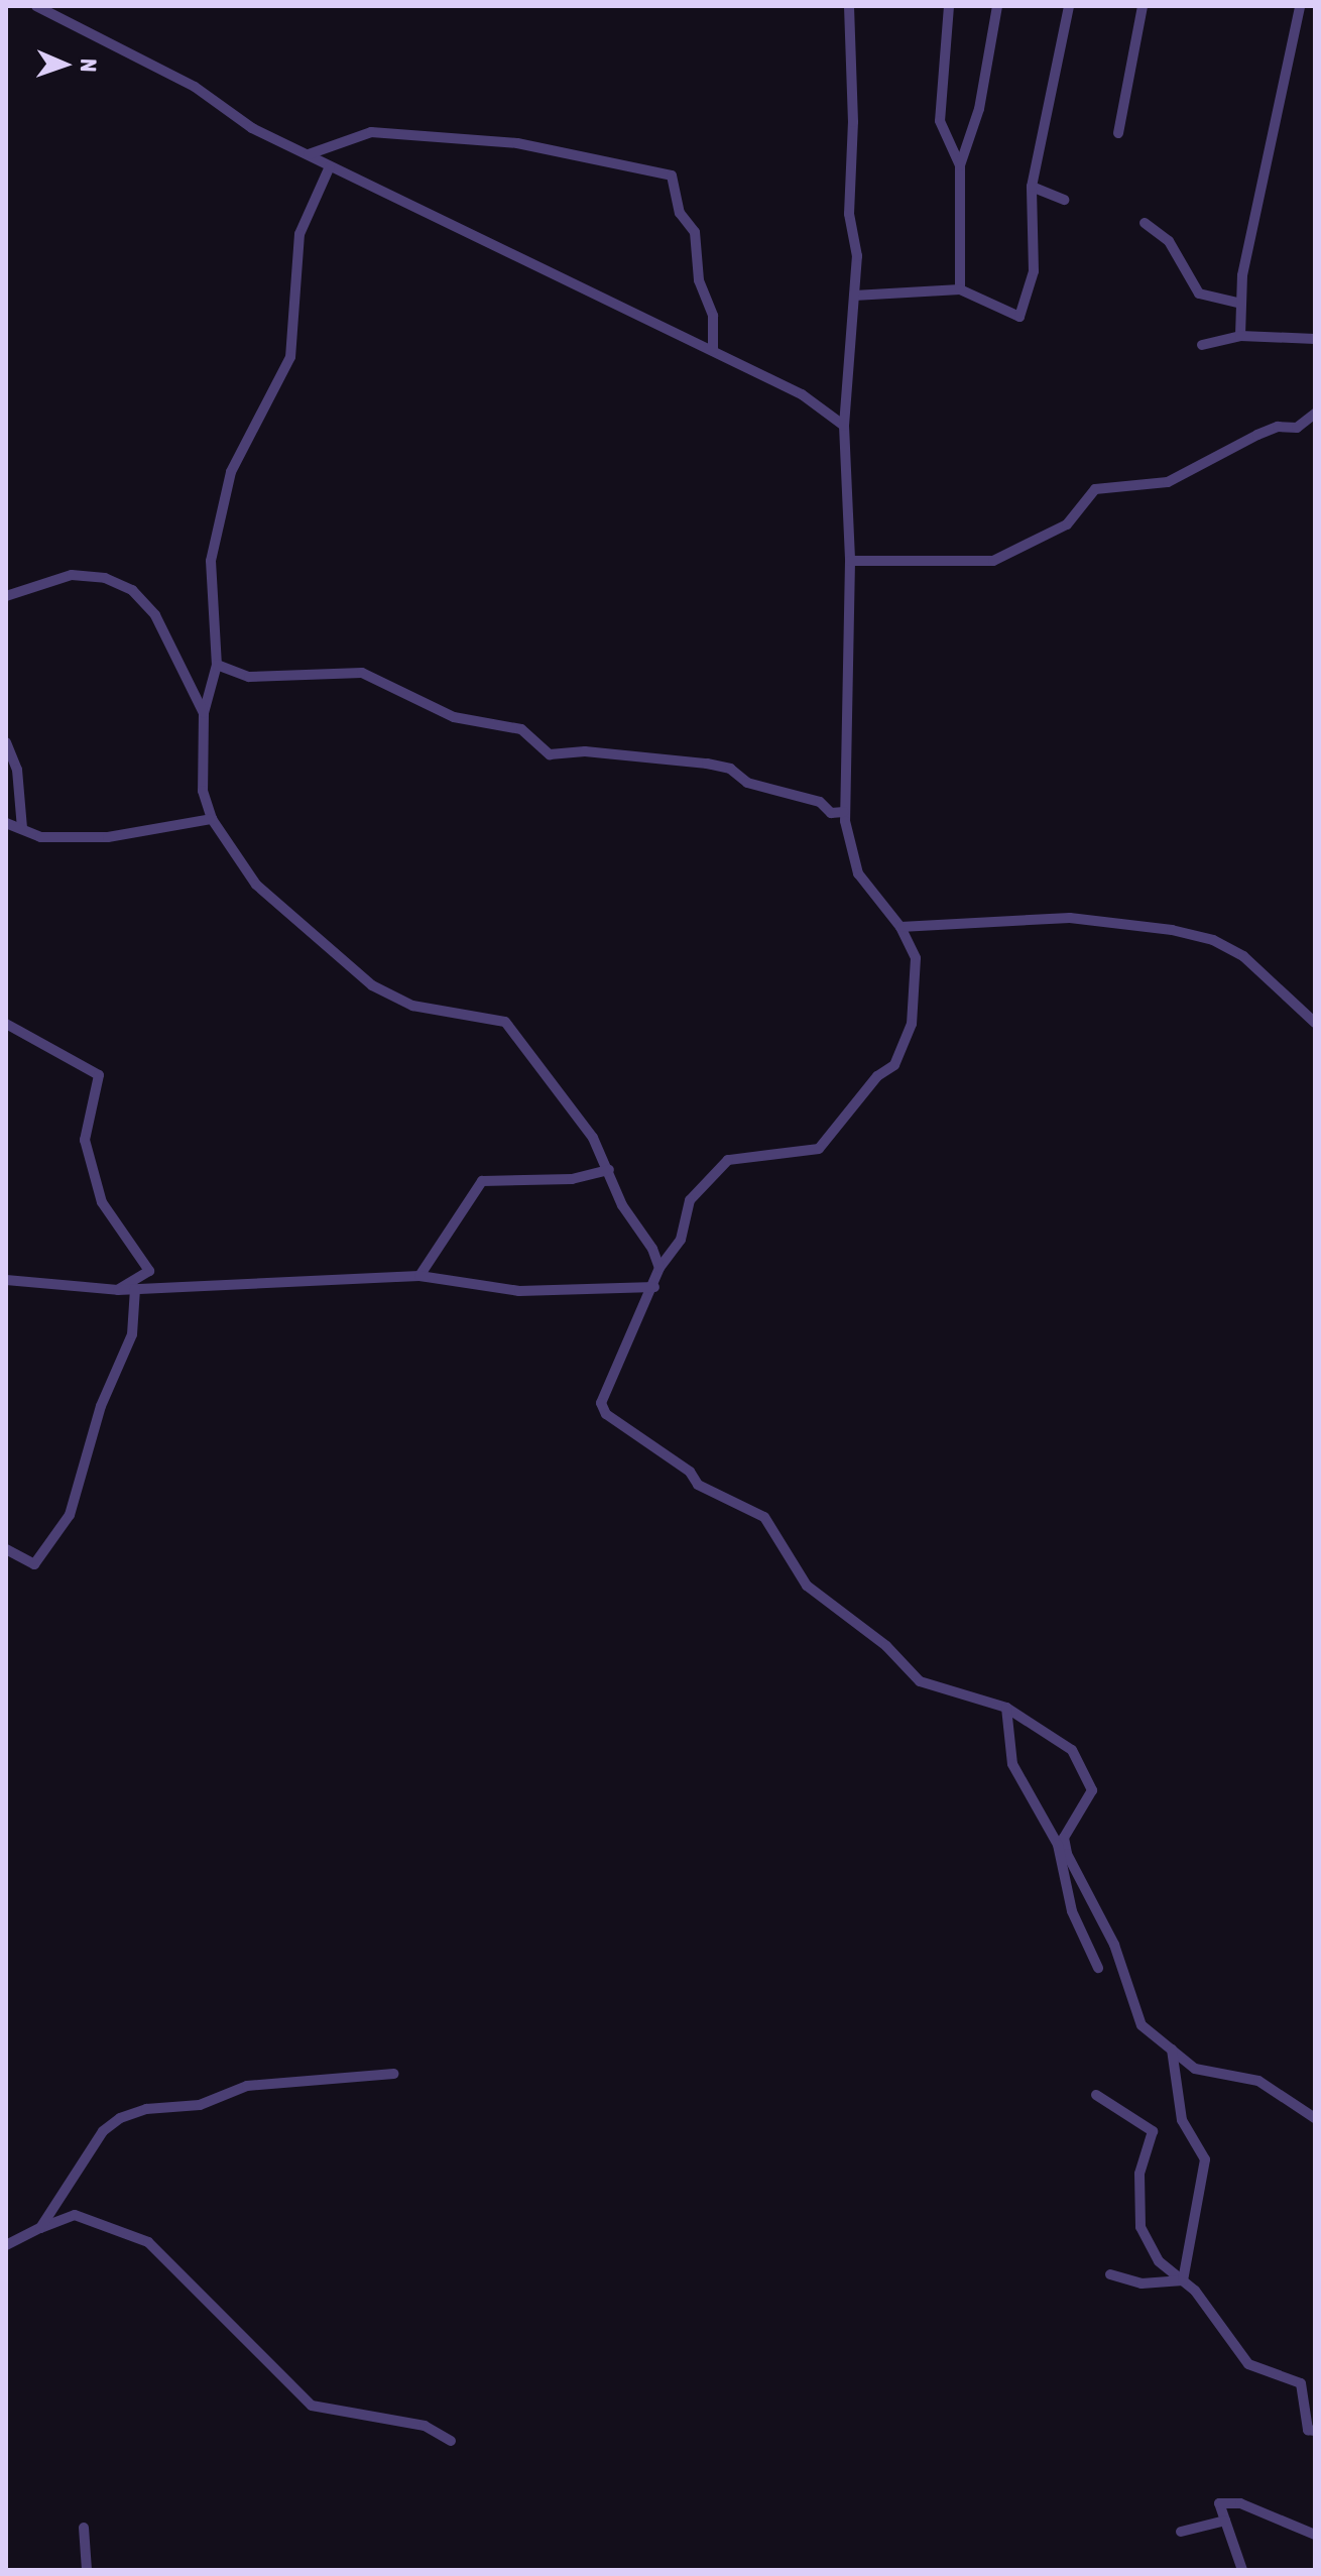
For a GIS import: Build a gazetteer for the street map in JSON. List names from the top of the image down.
{
  "north": "right"
}
